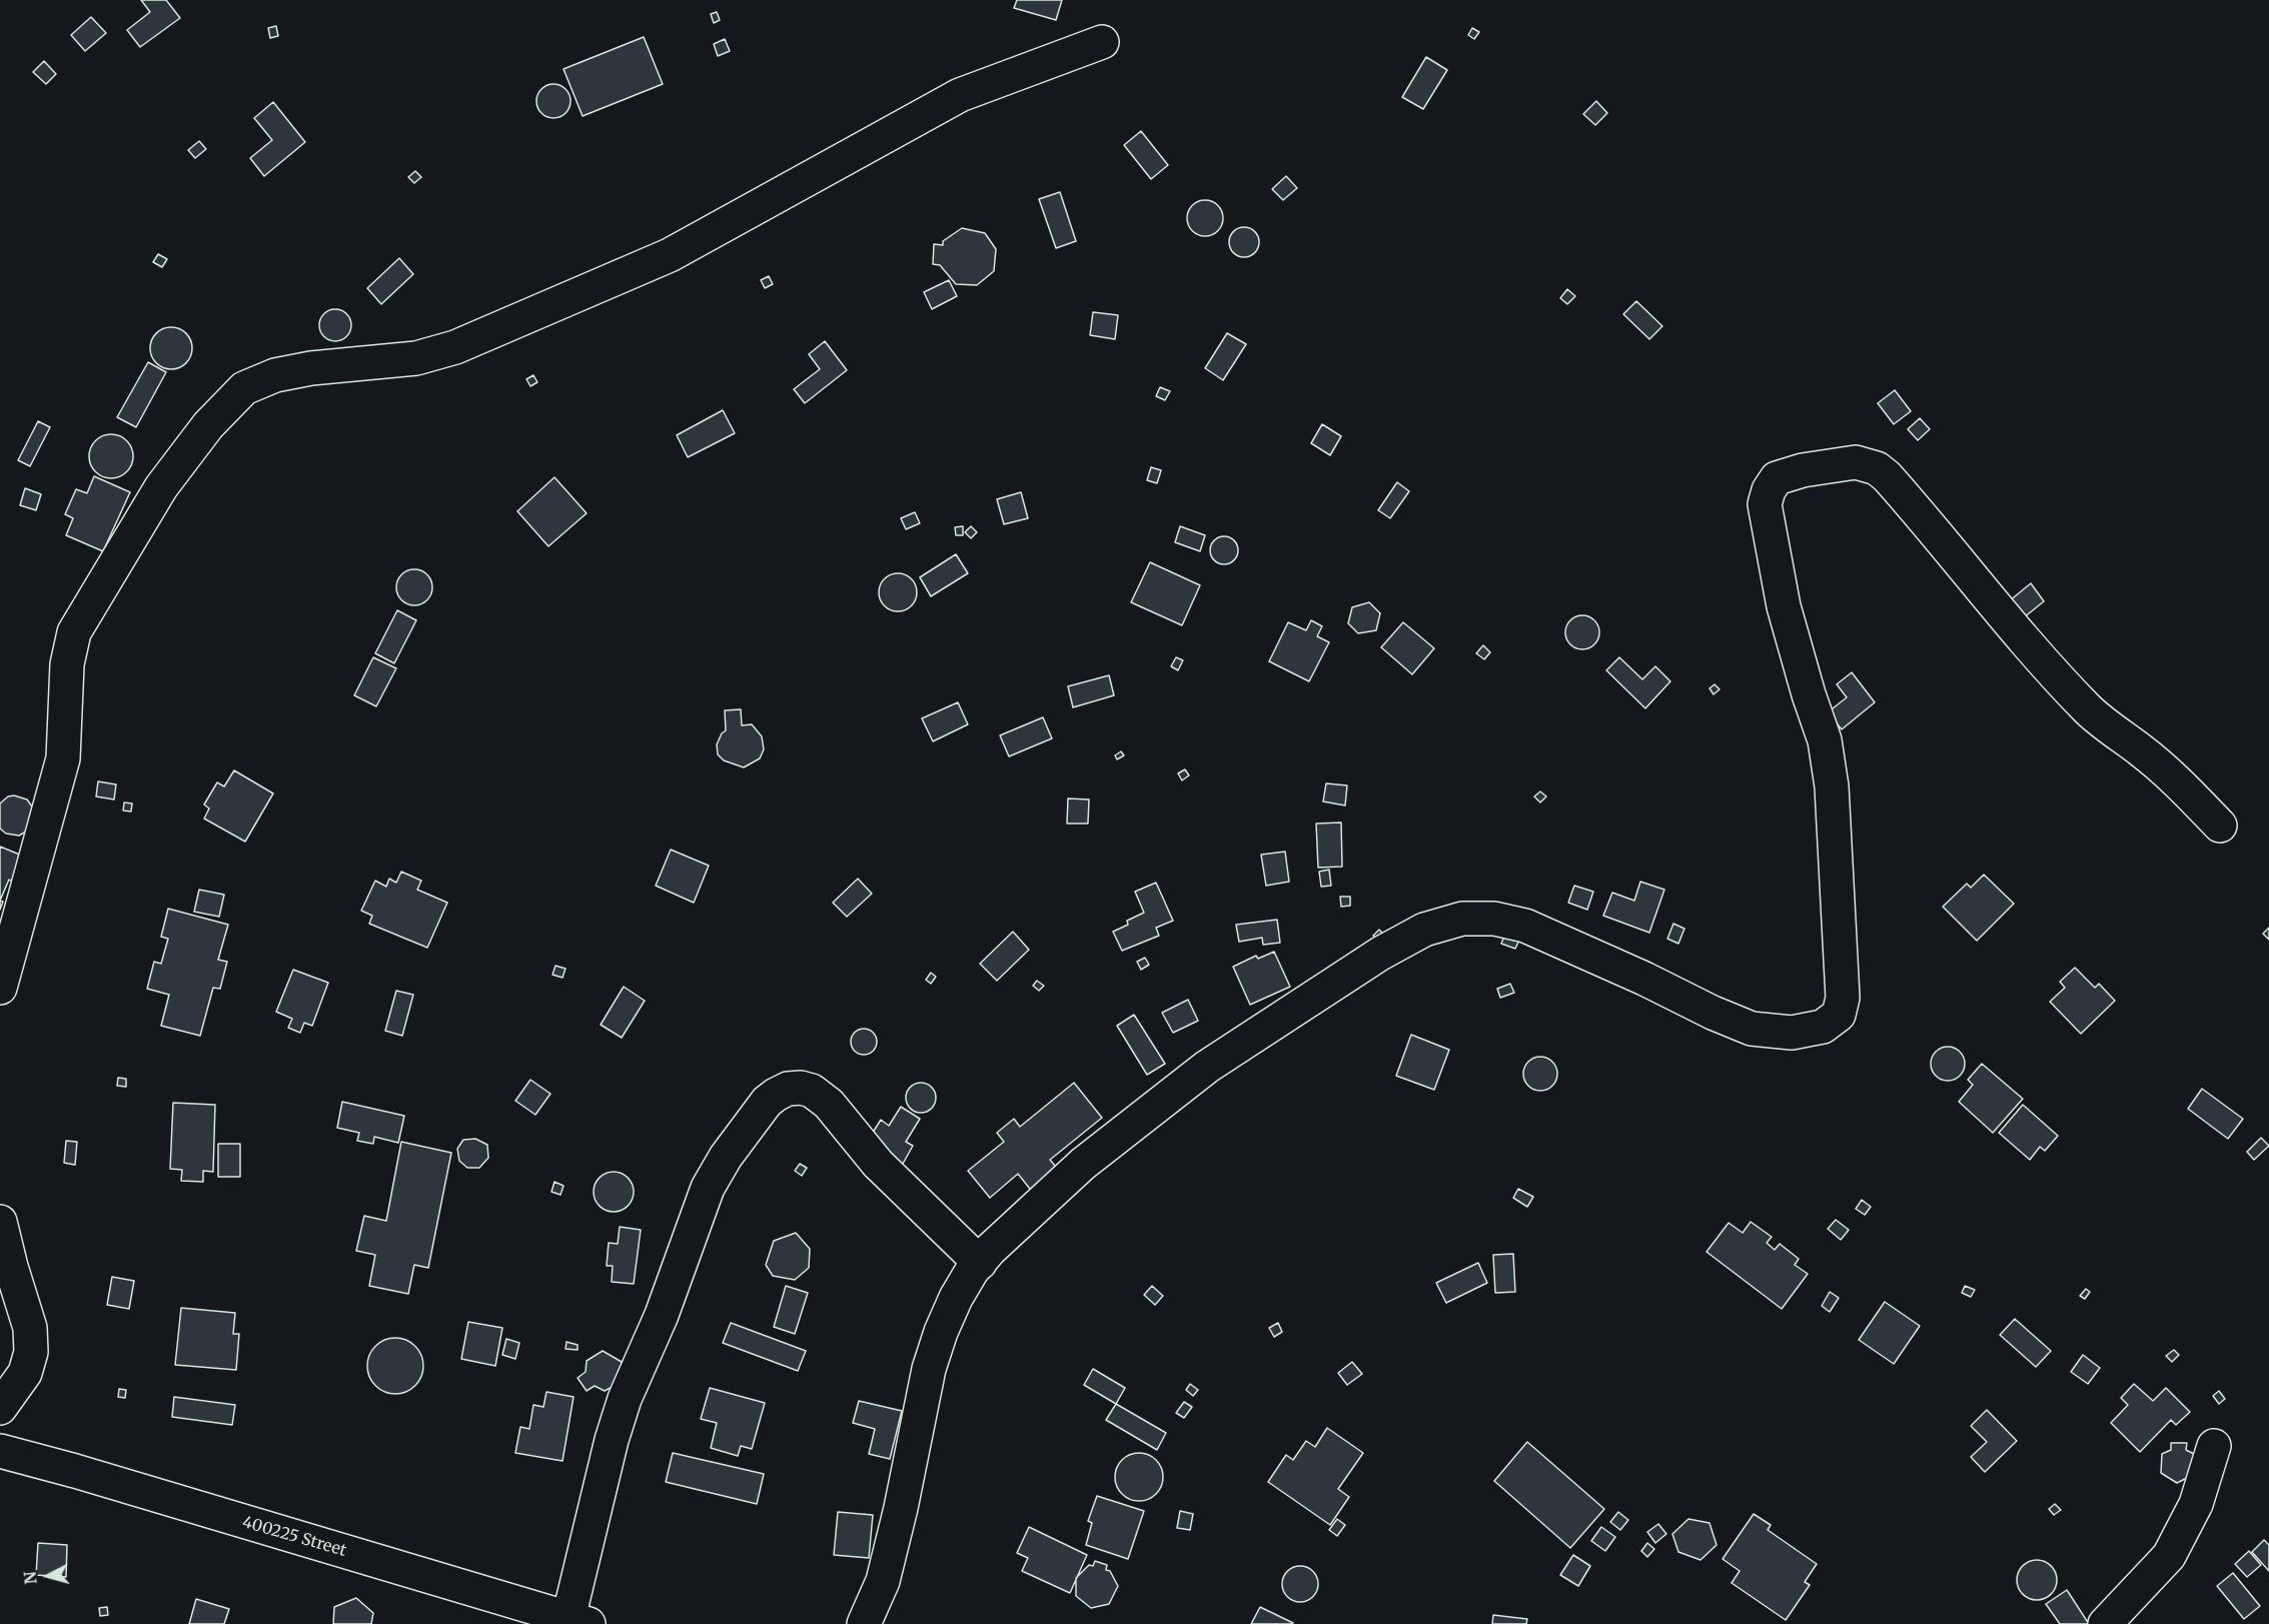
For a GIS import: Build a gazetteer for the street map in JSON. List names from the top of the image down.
{
  "streets": {
    "street": ["400225 Street"]
  },
  "north": "left"
}
